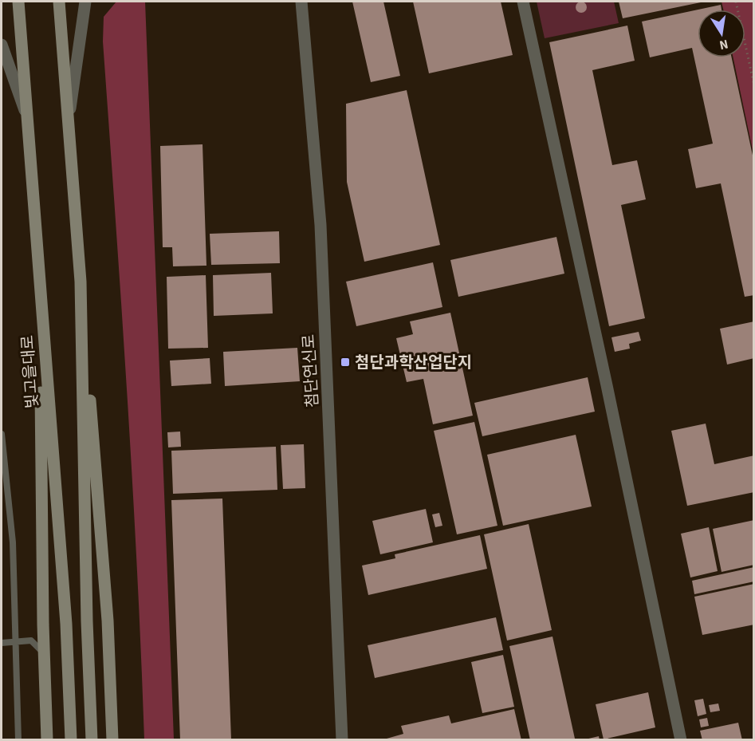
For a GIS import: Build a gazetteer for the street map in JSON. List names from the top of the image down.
{
  "streets": {
    "main road": ["빛고을대로"],
    "street": ["첨단연신로"]
  },
  "places": {
    "transit": ["첨단과학산업단지"]
  },
  "north": "bottom"
}
